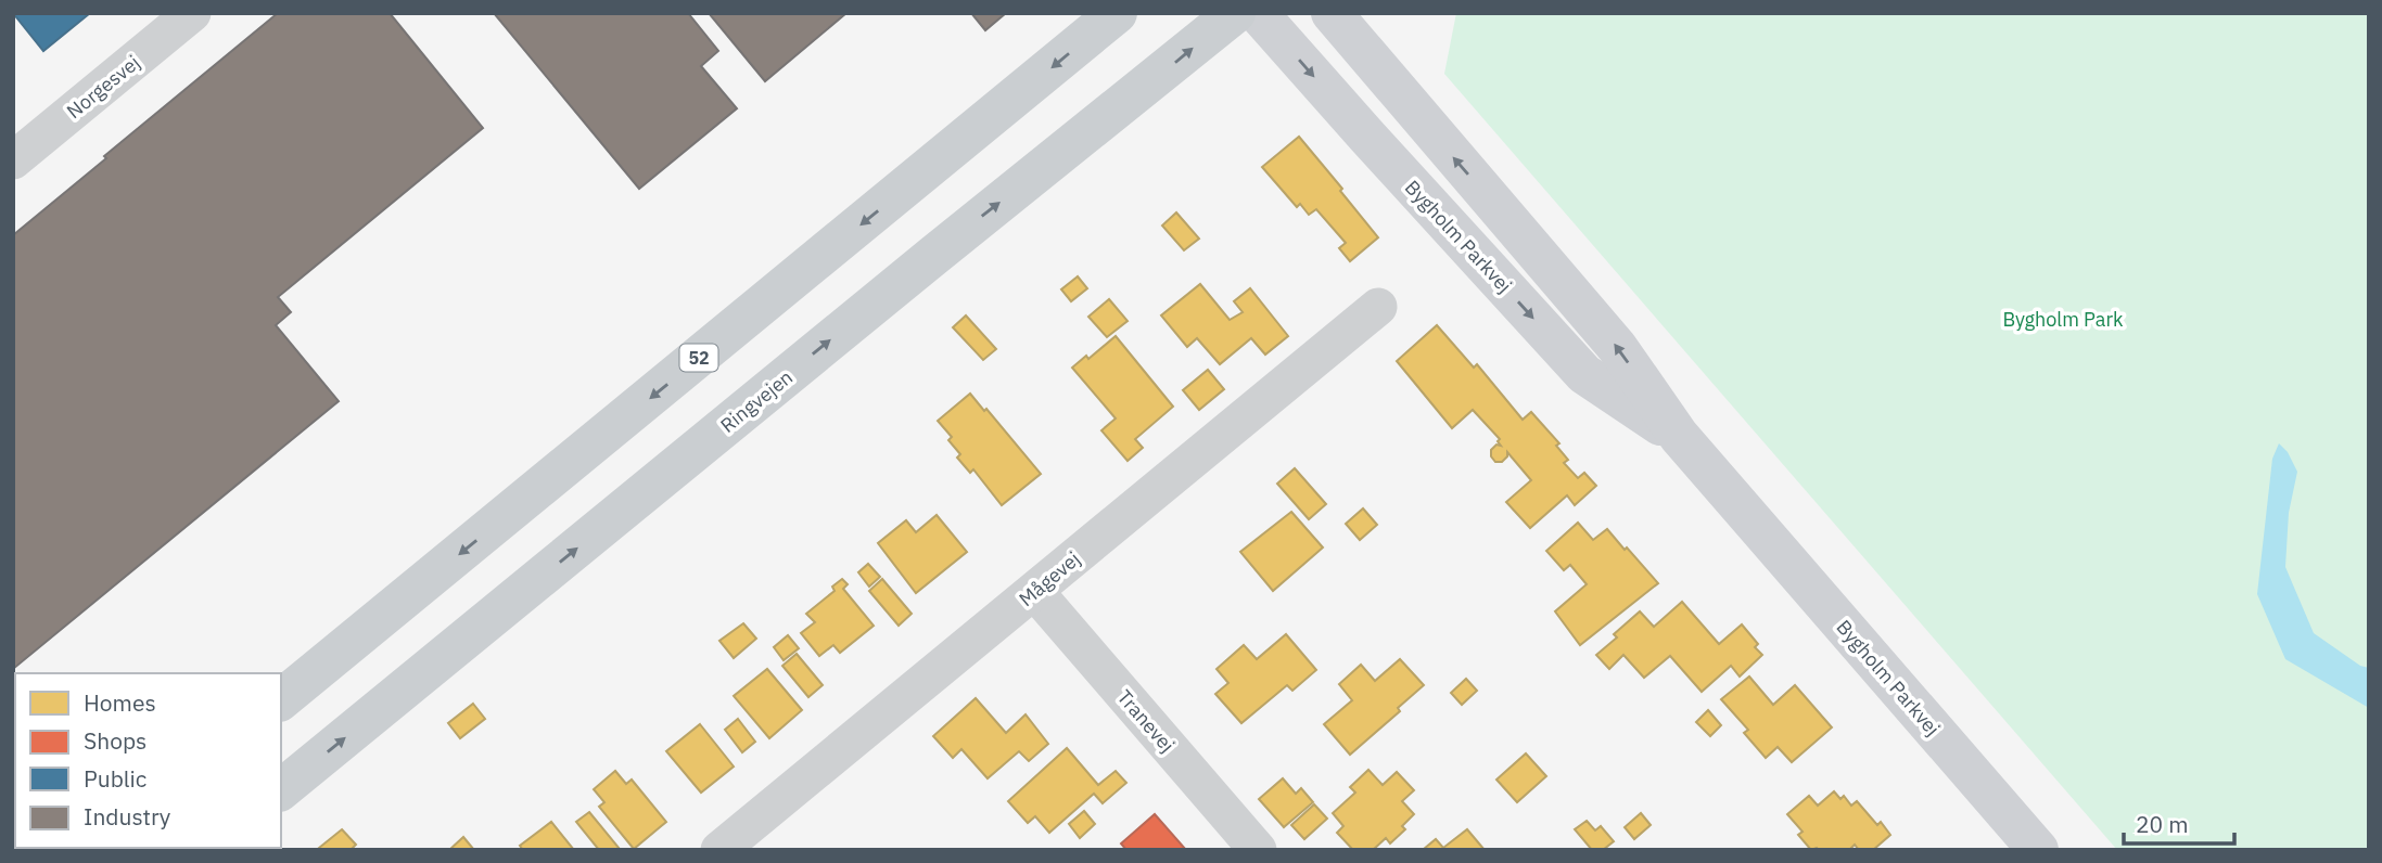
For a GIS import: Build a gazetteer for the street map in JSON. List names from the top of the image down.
{
  "streets": {
    "main road": ["52", "Ringvejen"],
    "street": [
      "Norgesvej",
      "Bygholm Parkvej",
      "Mågevej",
      "Tranevej"
    ]
  },
  "crossings": [
    ["Mågevej", "Tranevej"]
  ],
  "parks": ["Bygholm Park"],
  "legend": [
    "Homes",
    "Shops",
    "Public",
    "Industry"
  ],
  "scale_bar": "20 m"
}
